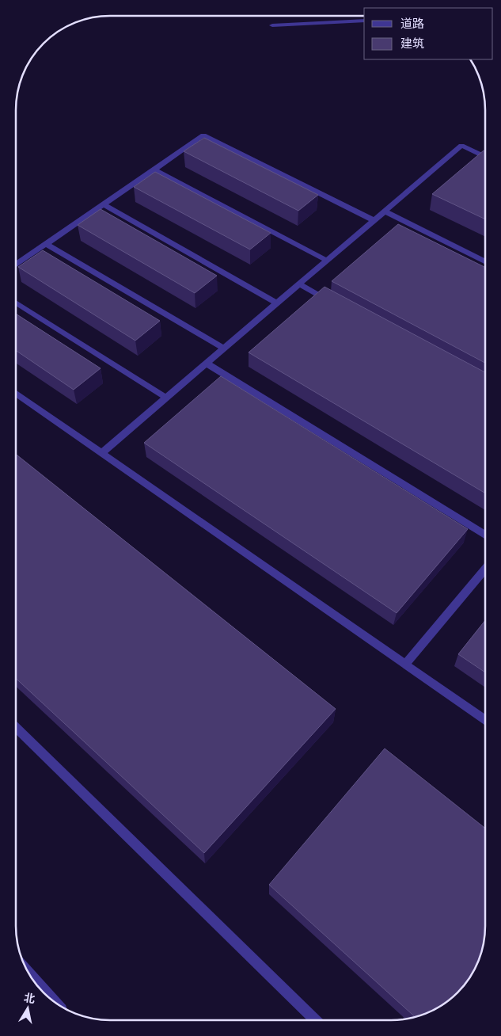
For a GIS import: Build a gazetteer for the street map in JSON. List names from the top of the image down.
{
  "legend": ["道路", "建筑"],
  "north": "top"
}
